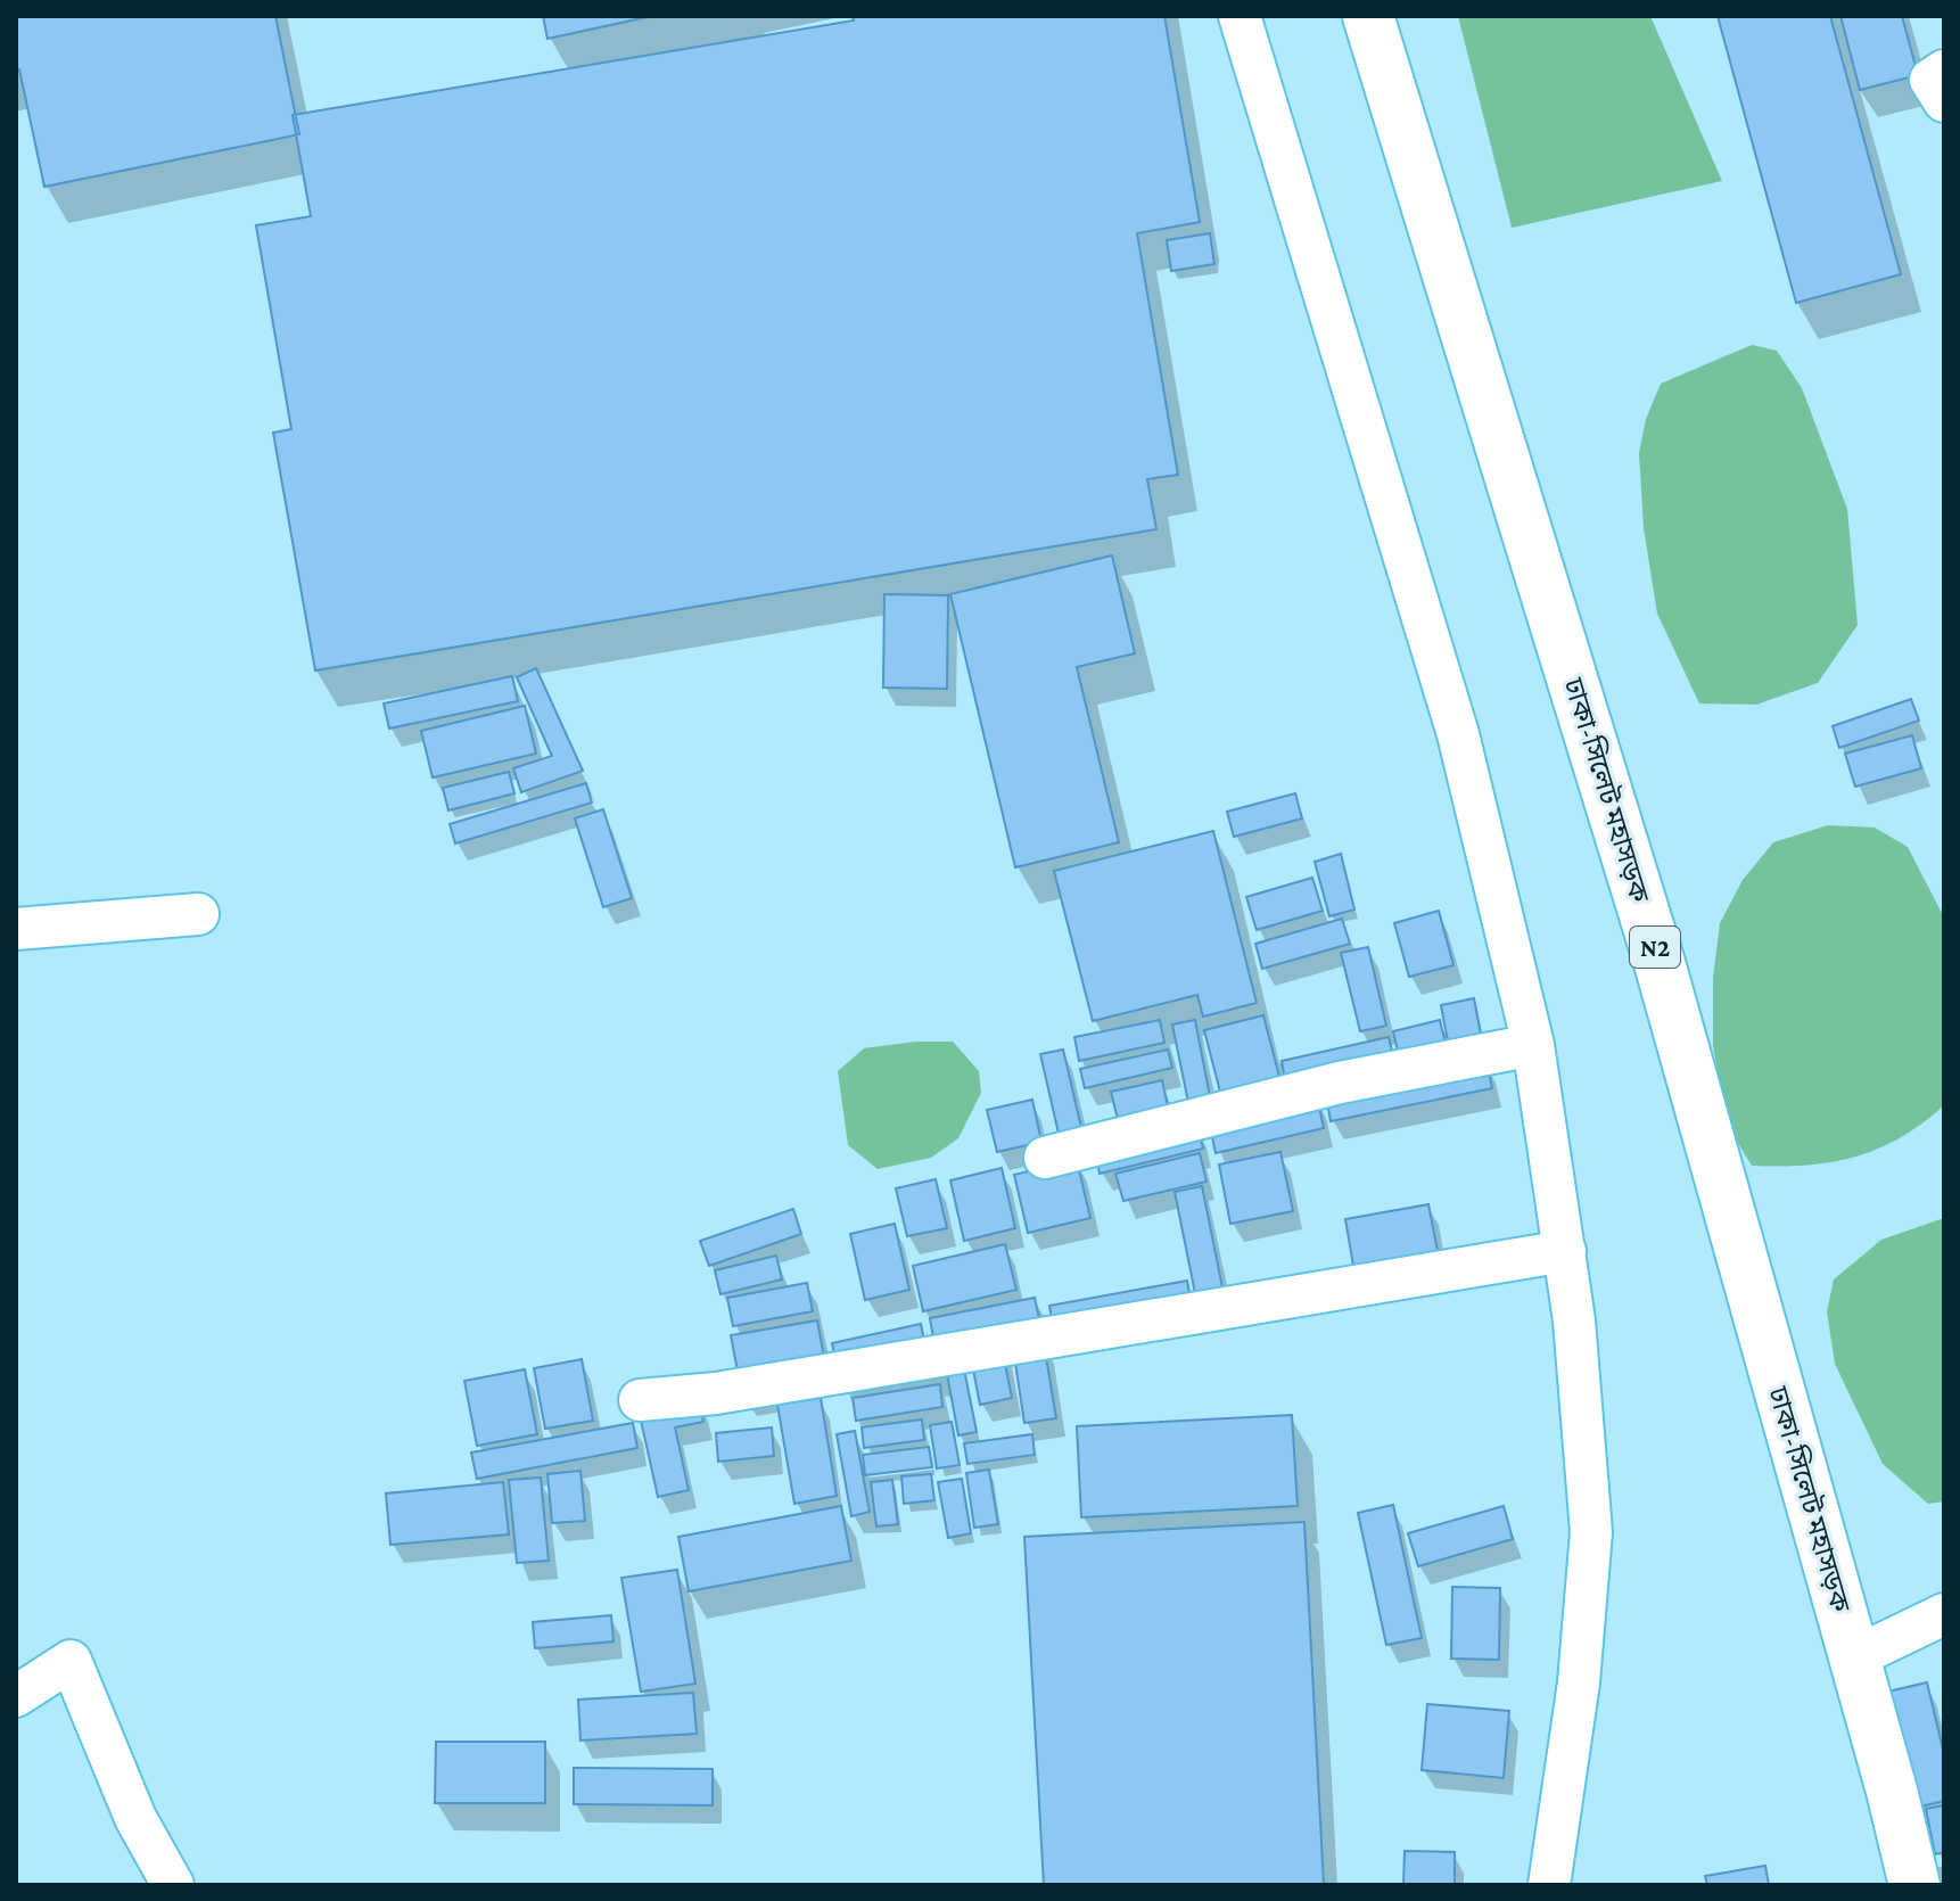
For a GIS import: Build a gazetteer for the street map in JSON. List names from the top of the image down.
{
  "streets": {
    "highway": ["ঢাকা-সিলেট মহাসড়ক", "N2"]
  }
}
